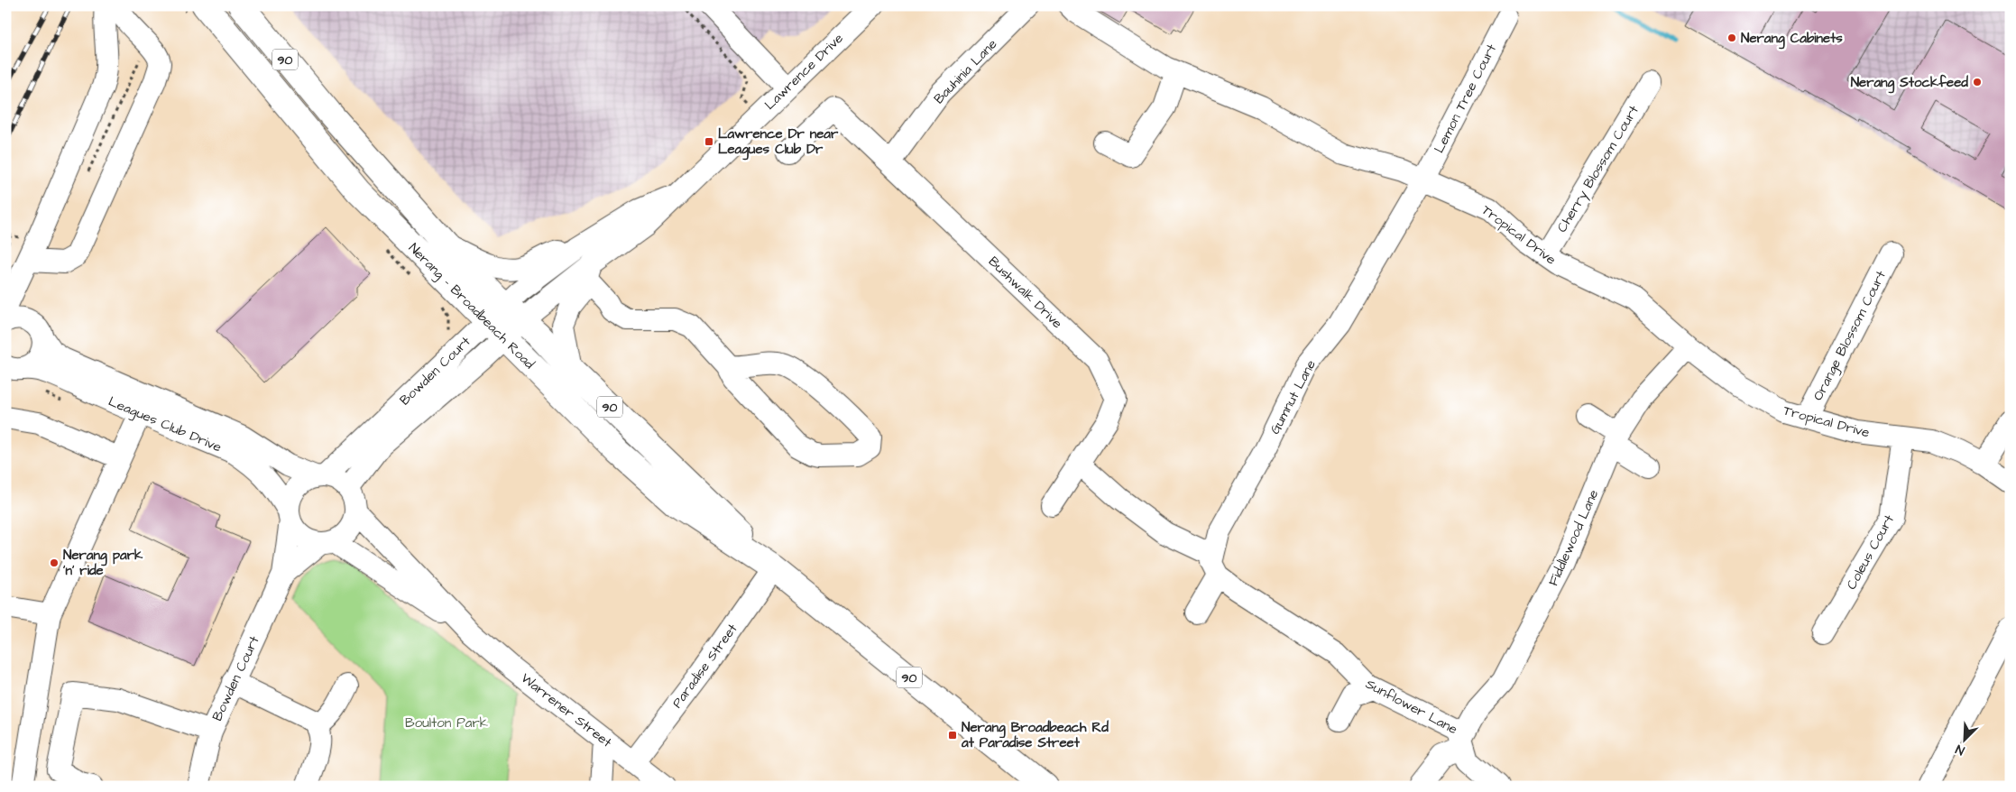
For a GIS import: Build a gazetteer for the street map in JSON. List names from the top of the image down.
{
  "streets": {
    "main road": ["90", "Nerang - Broadbeach Road"],
    "street": [
      "Lawrence Drive",
      "Bauhinia Lane",
      "Lemon Tree Court",
      "Cherry Blossom Court",
      "Tropical Drive",
      "Bushwalk Drive",
      "Orange Blossom Court",
      "Bowden Court",
      "Gumnut Lane",
      "Leagues Club Drive",
      "Fiddlewood Lane",
      "Coleus Court",
      "Paradise Street",
      "Sunflower Lane",
      "Warrener Street"
    ]
  },
  "crossings": [
    ["Lawrence Drive", "Nerang - Broadbeach Road"],
    ["Lawrence Drive", "Bowden Court"],
    ["Bauhinia Lane", "Bushwalk Drive"],
    ["Lemon Tree Court", "Tropical Drive"],
    ["Lemon Tree Court", "Gumnut Lane"],
    ["Cherry Blossom Court", "Tropical Drive"],
    ["Tropical Drive", "Orange Blossom Court"],
    ["Tropical Drive", "Gumnut Lane"],
    ["Tropical Drive", "Fiddlewood Lane"],
    ["Tropical Drive", "Coleus Court"],
    ["Bushwalk Drive", "Sunflower Lane"],
    ["Nerang - Broadbeach Road", "Bowden Court"],
    ["Nerang - Broadbeach Road", "Paradise Street"],
    ["Bowden Court", "Leagues Club Drive"],
    ["Bowden Court", "Warrener Street"],
    ["Gumnut Lane", "Sunflower Lane"],
    ["Leagues Club Drive", "Warrener Street"],
    ["Fiddlewood Lane", "Sunflower Lane"],
    ["Paradise Street", "Warrener Street"]
  ],
  "parks": ["Boulton Park"],
  "places": {
    "other": ["Nerang Cabinets", "Nerang Stockfeed", "Nerang park 'n' ride"],
    "transit": ["Lawrence Dr near Leagues Club Dr", "Nerang Broadbeach Rd at Paradise Street"]
  },
  "north": "bottom left"
}
